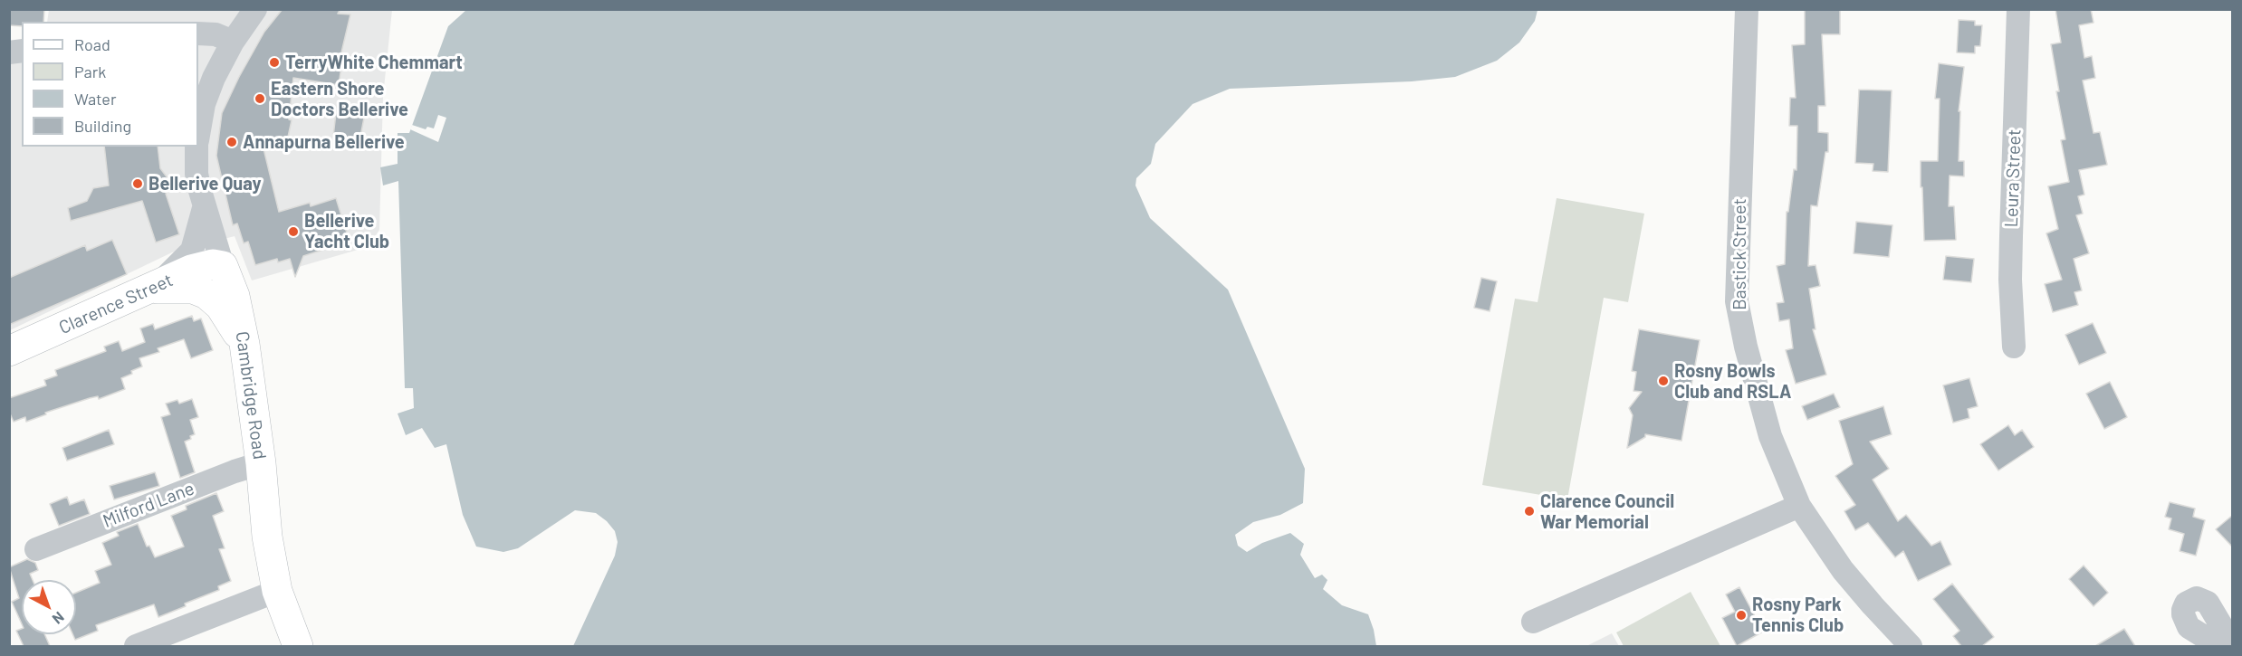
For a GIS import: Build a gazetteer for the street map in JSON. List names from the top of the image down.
{
  "streets": {
    "main road": ["Clarence Street", "Cambridge Road"],
    "street": ["Leura Street", "Bastick Street", "Milford Lane"]
  },
  "crossings": [
    ["Clarence Street", "Cambridge Road"],
    ["Cambridge Road", "Milford Lane"]
  ],
  "places": [
    "TerryWhite Chemmart",
    "Eastern Shore Doctors Bellerive",
    "Annapurna Bellerive",
    "Bellerive Quay",
    "Bellerive Yacht Club",
    "Rosny Bowls Club and RSLA",
    "Clarence Council War Memorial",
    "Rosny Park Tennis Club"
  ],
  "legend": [
    "Road",
    "Park",
    "Water",
    "Building"
  ],
  "north": "bottom right"
}
